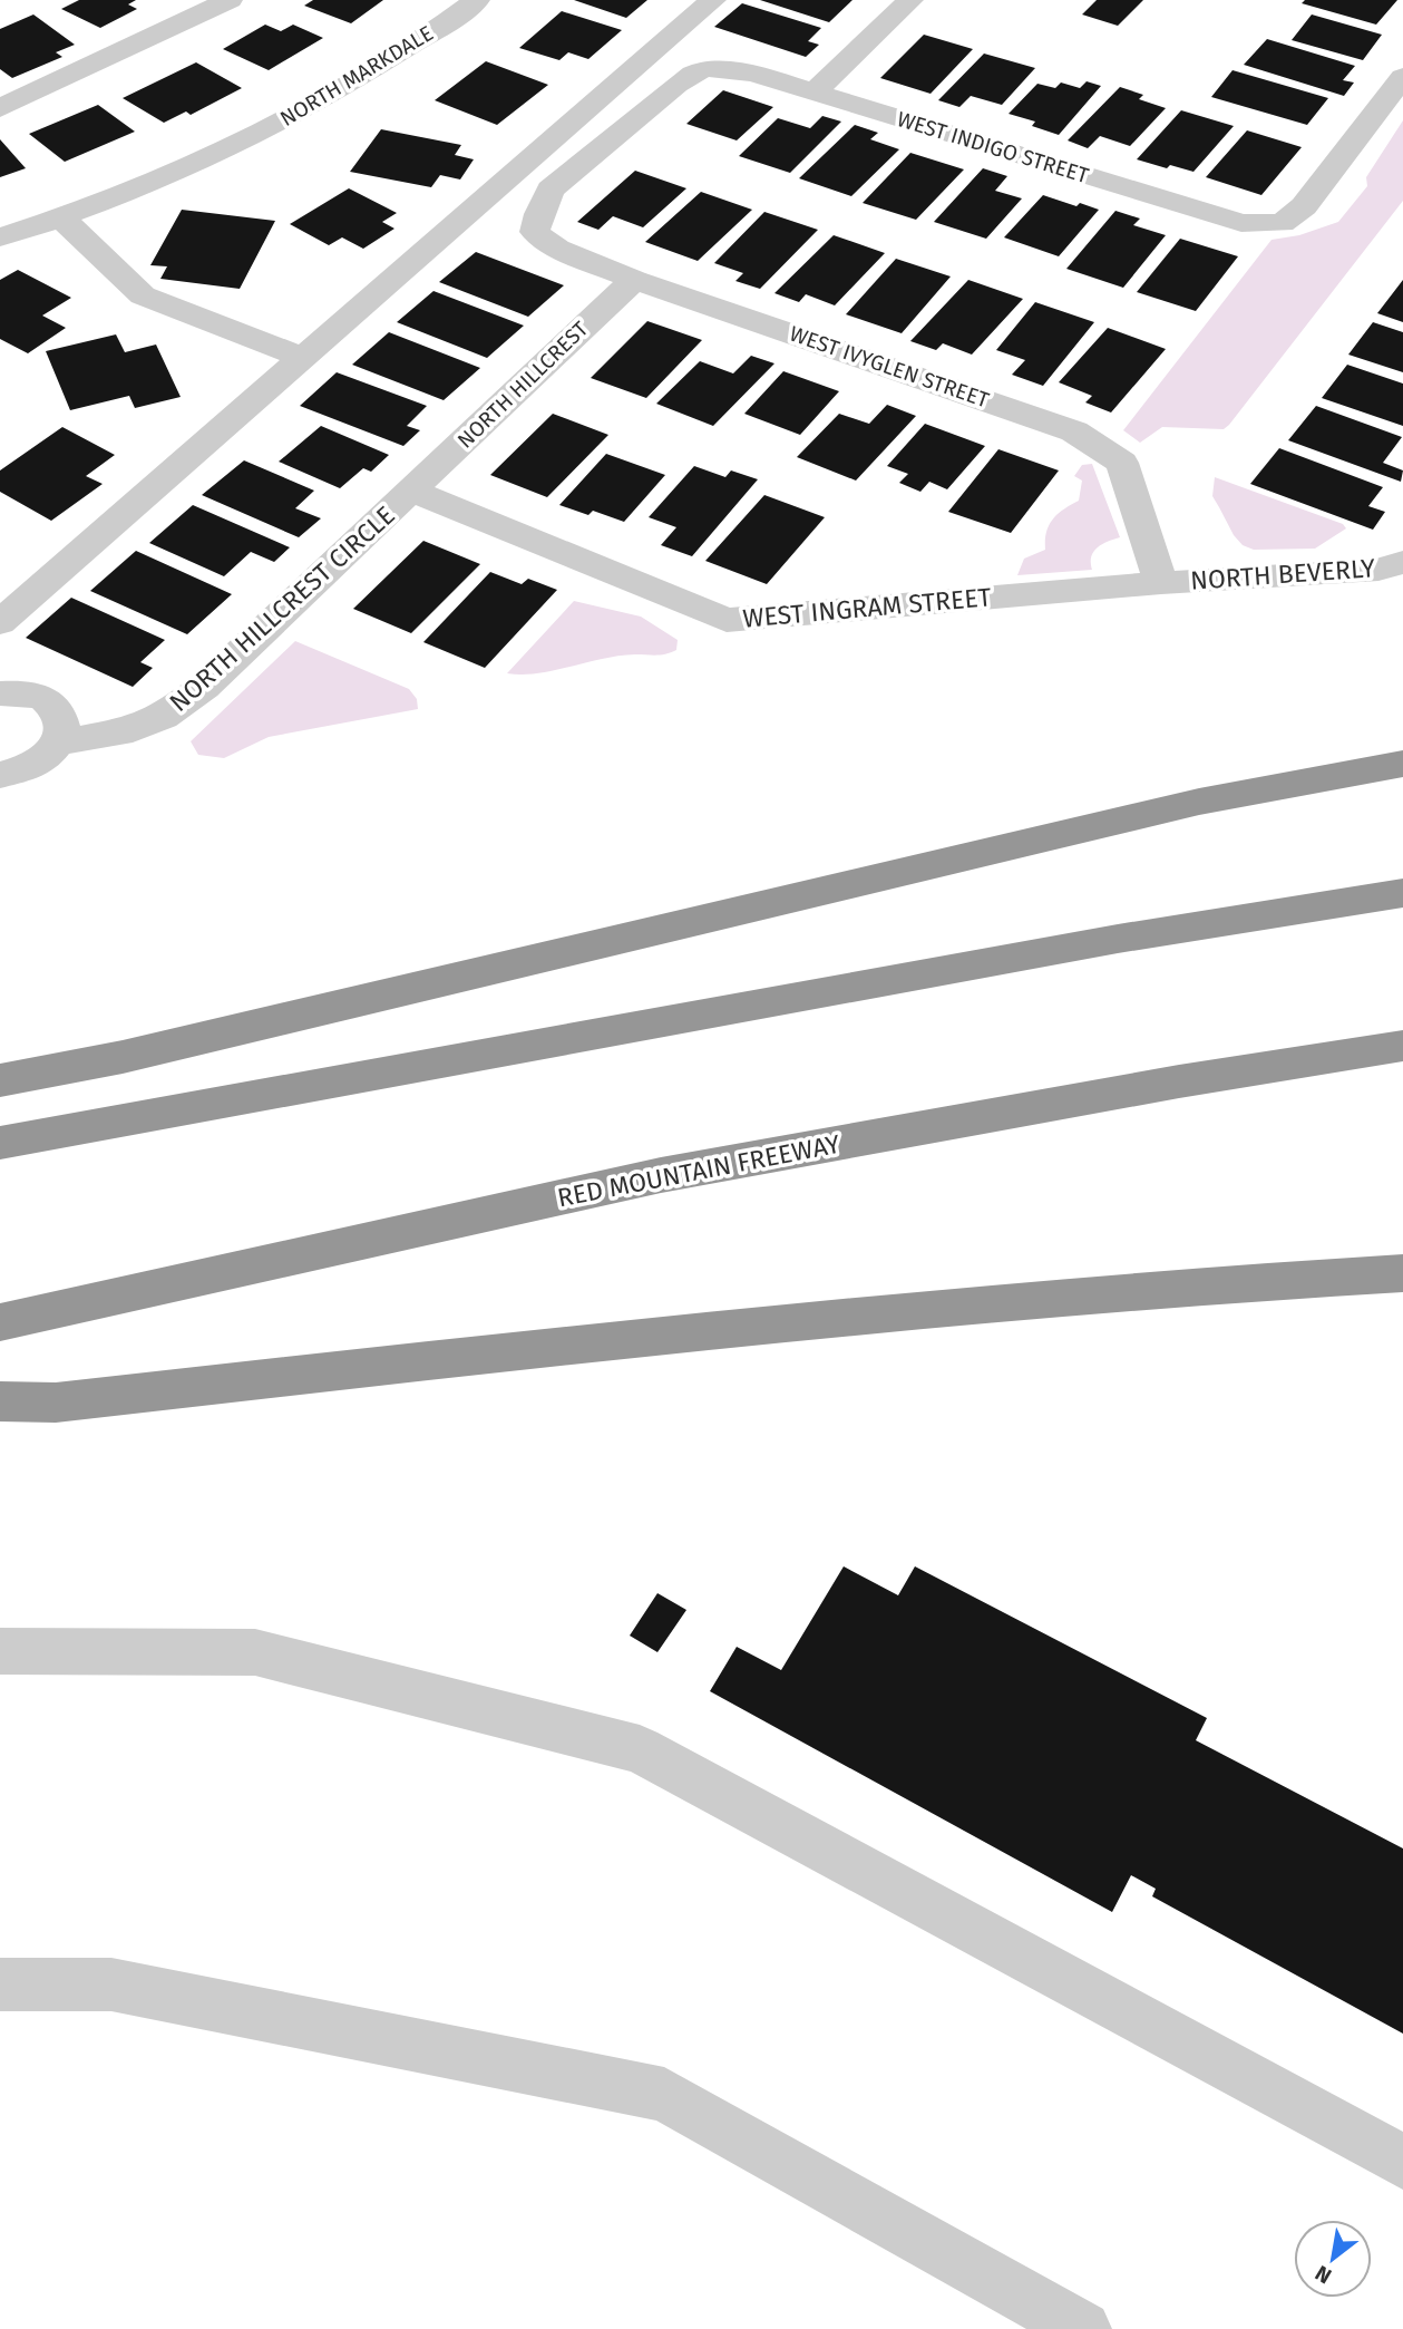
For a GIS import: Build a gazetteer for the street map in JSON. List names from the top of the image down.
{
  "streets": {
    "highway": ["RED MOUNTAIN FREEWAY"],
    "street": [
      "NORTH MARKDALE",
      "WEST INDIGO STREET",
      "WEST IVYGLEN STREET",
      "NORTH HILLCREST",
      "NORTH BEVERLY",
      "WEST INGRAM STREET",
      "NORTH HILLCREST CIRCLE"
    ]
  },
  "crossings": [
    ["WEST INDIGO STREET", "WEST IVYGLEN STREET"],
    ["WEST IVYGLEN STREET", "NORTH HILLCREST"],
    ["WEST IVYGLEN STREET", "NORTH BEVERLY"],
    ["WEST IVYGLEN STREET", "WEST INGRAM STREET"],
    ["NORTH HILLCREST", "WEST INGRAM STREET"],
    ["NORTH HILLCREST", "NORTH HILLCREST CIRCLE"],
    ["NORTH BEVERLY", "WEST INGRAM STREET"],
    ["WEST INGRAM STREET", "NORTH HILLCREST CIRCLE"]
  ],
  "north": "bottom left"
}
